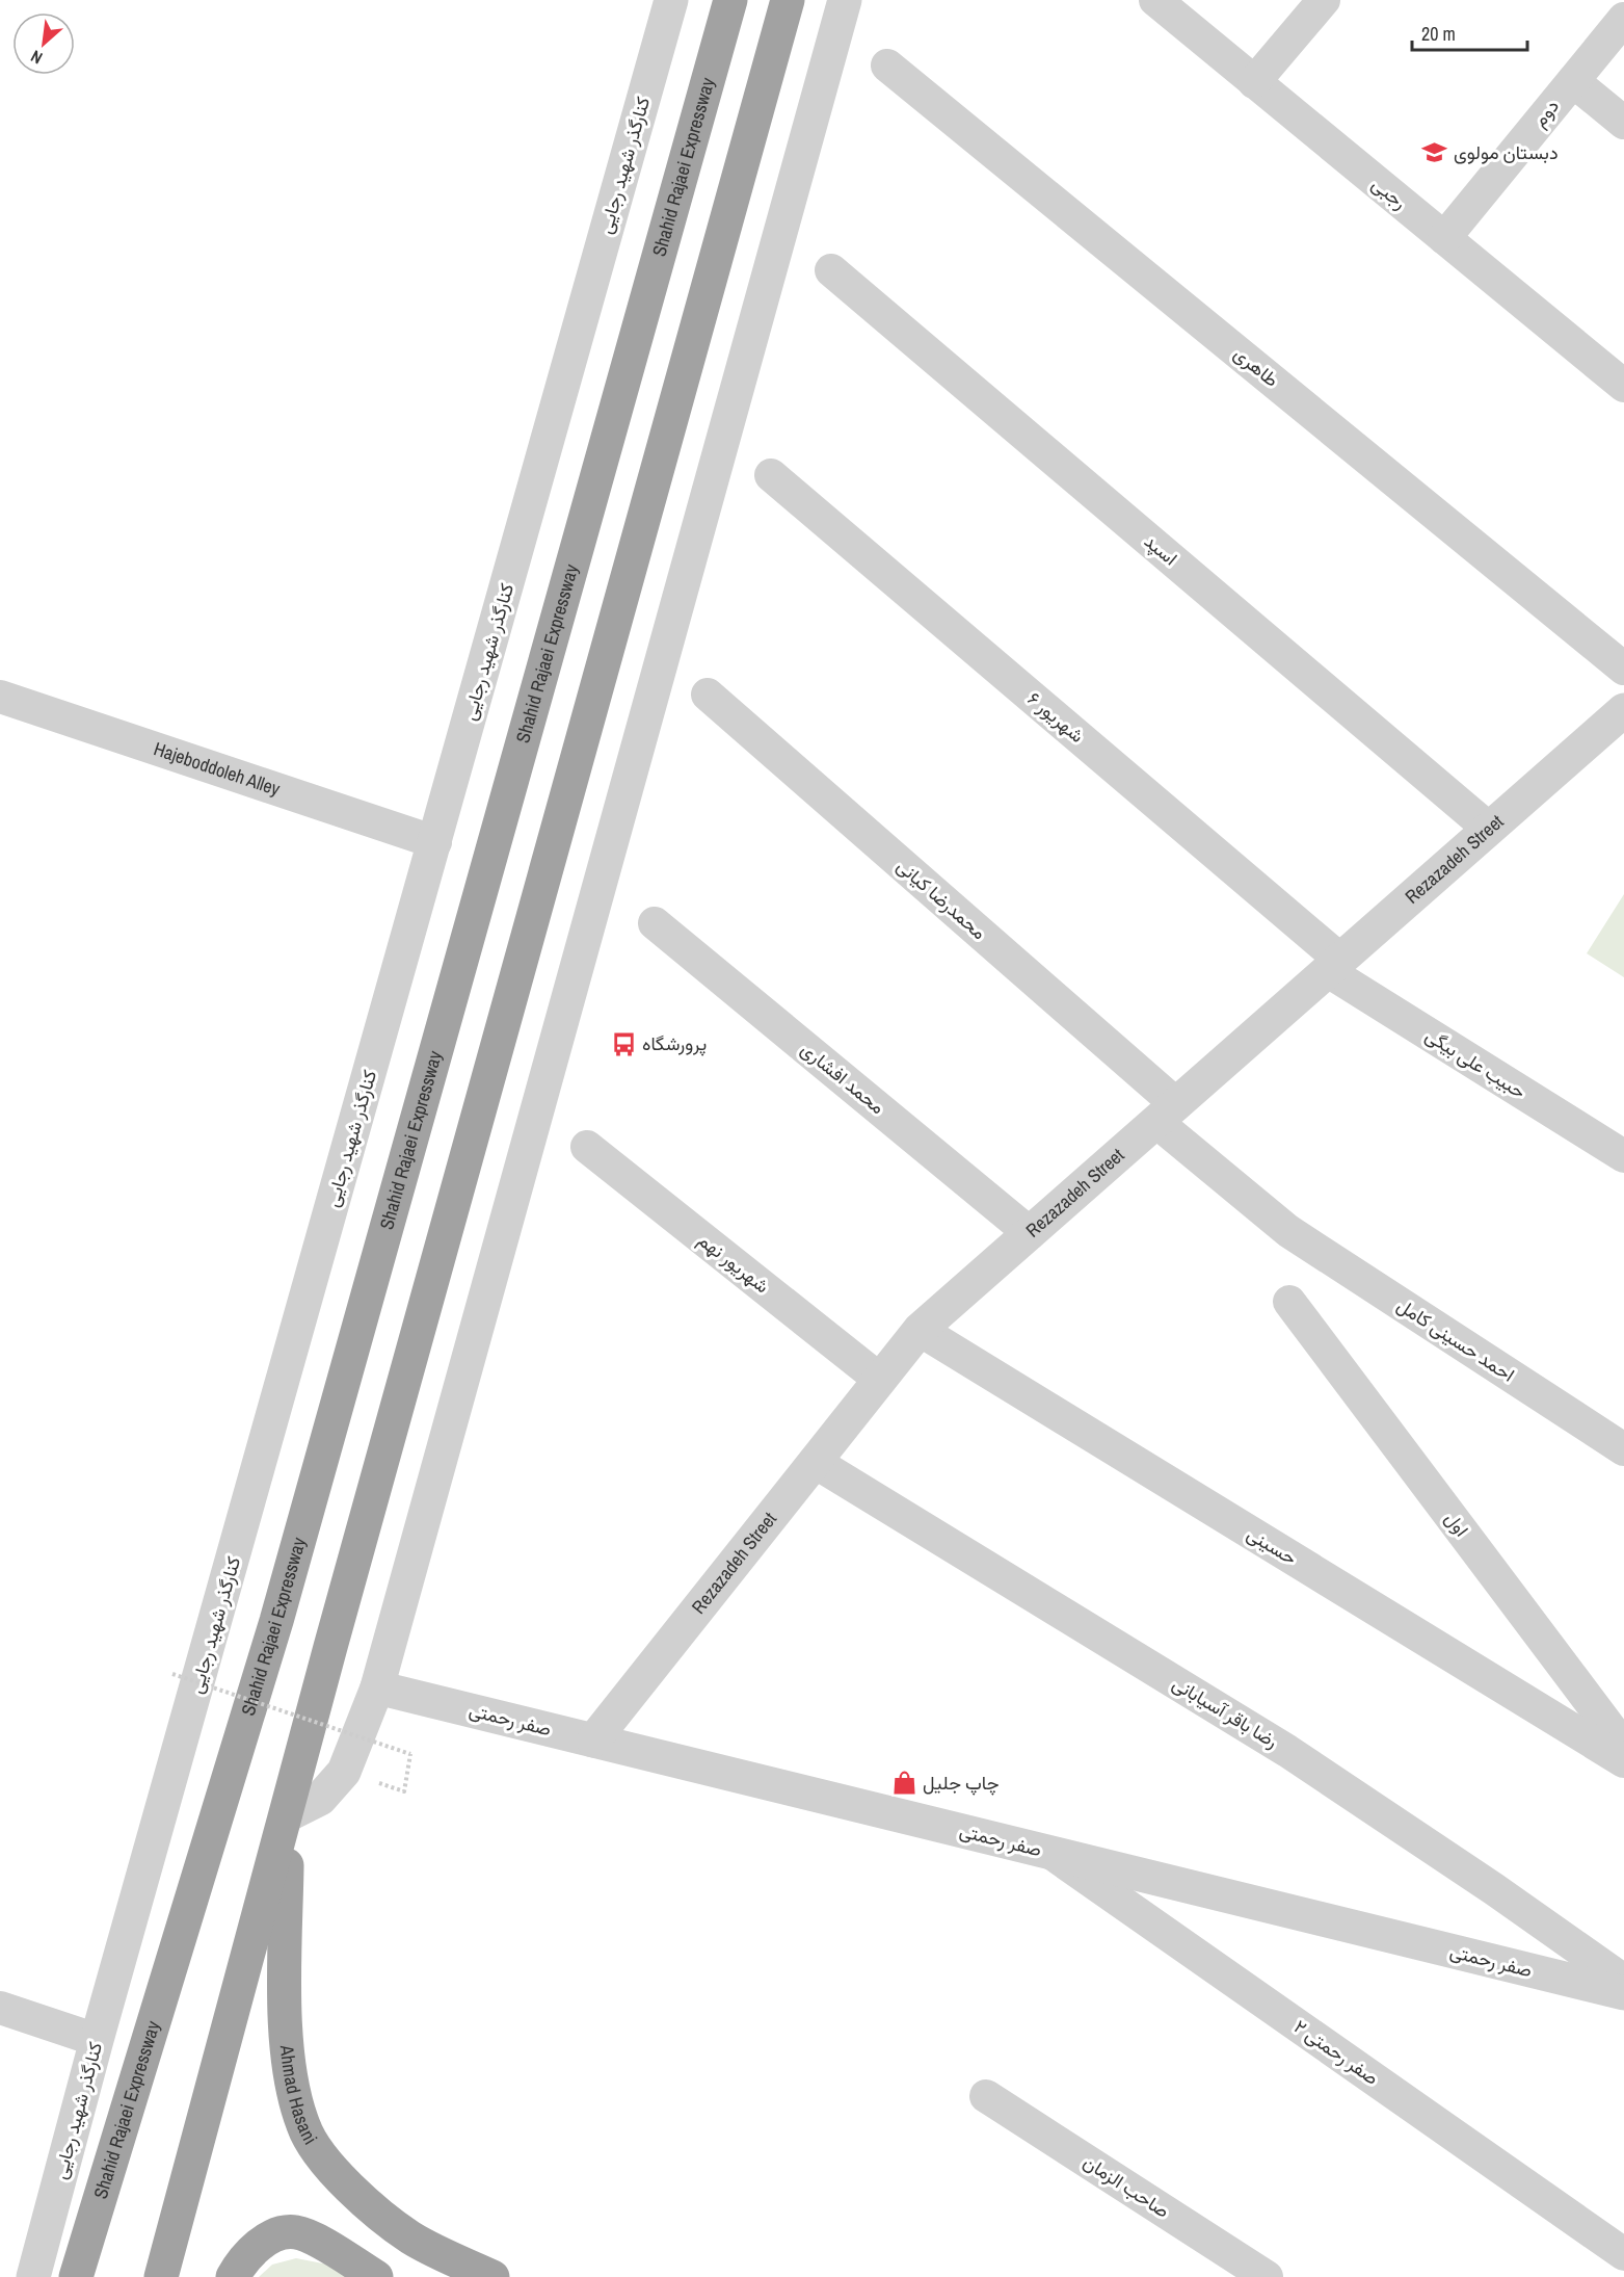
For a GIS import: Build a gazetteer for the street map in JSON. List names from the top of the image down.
{
  "streets": {
    "highway": ["Shahid Rajaei Expressway", "Ahmad Hasani"],
    "street": [
      "دوم",
      "کنارگذر شهید رجایی",
      "رجبی",
      "طاهری",
      "اسپد",
      "شهریور ۶",
      "Hajeboddoleh Alley",
      "Rezazadeh Street",
      "محمدرضا کیانی",
      "حبیب علی بیگی",
      "محمد افشاری",
      "شهریور نهم",
      "احمد حسینی کامل",
      "اول",
      "حسینی",
      "رضا باقر آسیابانی",
      "صفر رحمتی",
      "صفر رحمتی ۲",
      "صاحب الزمان"
    ]
  },
  "crossings": [
    ["دوم", "رجبی"],
    ["کنارگذر شهید رجایی", "Hajeboddoleh Alley"],
    ["اسپد", "Rezazadeh Street"],
    ["شهریور ۶", "Rezazadeh Street"],
    ["شهریور ۶", "حبیب علی بیگی"],
    ["Rezazadeh Street", "محمدرضا کیانی"],
    ["Rezazadeh Street", "حبیب علی بیگی"],
    ["Rezazadeh Street", "محمد افشاری"],
    ["Rezazadeh Street", "شهریور نهم"],
    ["Rezazadeh Street", "احمد حسینی کامل"],
    ["Rezazadeh Street", "حسینی"],
    ["Rezazadeh Street", "رضا باقر آسیابانی"],
    ["Rezazadeh Street", "صفر رحمتی"],
    ["محمدرضا کیانی", "احمد حسینی کامل"],
    ["صفر رحمتی", "صفر رحمتی ۲"]
  ],
  "places": {
    "school or university": ["دبستان مولوی"],
    "bus stop": ["پرورشگاه"],
    "shop": ["چاپ جلیل"]
  },
  "scale_bar": "20 m",
  "north": "bottom left"
}
